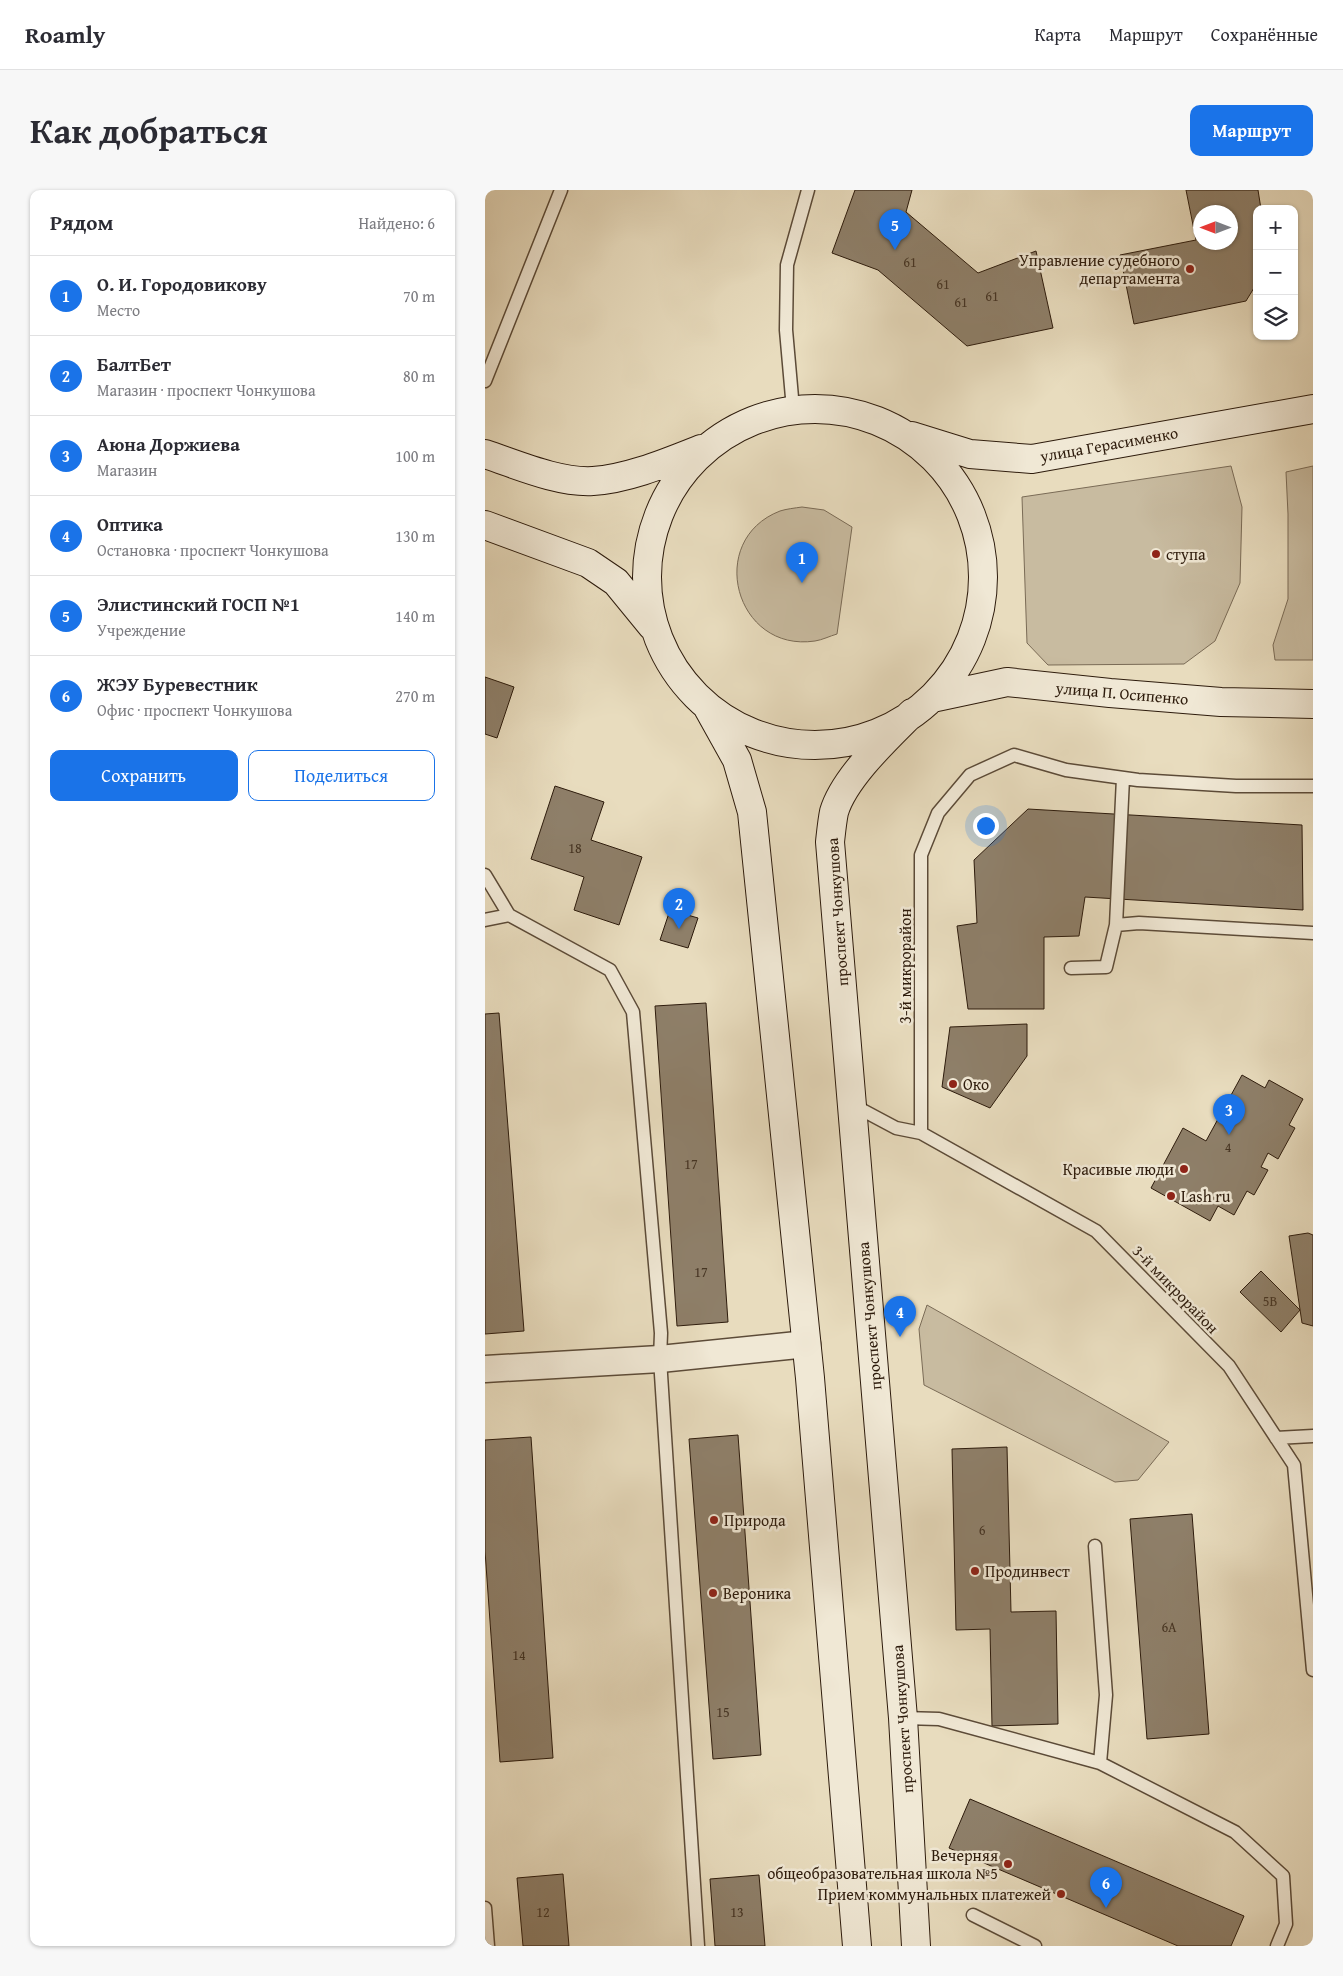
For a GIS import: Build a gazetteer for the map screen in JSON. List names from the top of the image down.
{
  "streets": {
    "main road": ["улица Герасименко", "улица П. Осипенко", "проспект Чонкушова"],
    "lane": ["3-й микрорайон"]
  },
  "crossings": [
    ["улица П. Осипенко", "проспект Чонкушова"]
  ],
  "places": [
    "Управление судебного департамента",
    "ступа",
    "Око",
    "Красивые люди",
    "Lash ru",
    "Природа",
    "Продинвест",
    "Вероника",
    "Вечерняя общеобразовательная школа №5",
    "Прием коммунальных платежей"
  ],
  "house_numbers": [
    "61",
    "61",
    "61",
    "61",
    "18",
    "4",
    "17",
    "17",
    "5В",
    "6",
    "6А",
    "14",
    "15",
    "12",
    "13"
  ],
  "north": "left",
  "page": {
    "header": "Roamly",
    "nav": ["Карта", "Маршрут", "Сохранённые"],
    "title": "Как добраться",
    "buttons": [
      "Маршрут",
      ["Сохранить", "Поделиться"]
    ],
    "heading": ["Рядом", "Найдено: 6"],
    "map_buttons": ["+", "−"],
    "pins": [
      "5",
      "1",
      "2",
      "3",
      "4",
      "6"
    ],
    "list": [
      {
        "mark": "1",
        "name": "О. И. Городовикову",
        "note": "Место",
        "value": "70 m"
      },
      {
        "mark": "2",
        "name": "БалтБет",
        "note": "Магазин · проспект Чонкушова",
        "value": "80 m"
      },
      {
        "mark": "3",
        "name": "Аюна Доржиева",
        "note": "Магазин",
        "value": "100 m"
      },
      {
        "mark": "4",
        "name": "Оптика",
        "note": "Остановка · проспект Чонкушова",
        "value": "130 m"
      },
      {
        "mark": "5",
        "name": "Элистинский ГОСП №1",
        "note": "Учреждение",
        "value": "140 m"
      },
      {
        "mark": "6",
        "name": "ЖЭУ Буревестник",
        "note": "Офис · проспект Чонкушова",
        "value": "270 m"
      }
    ]
  }
}
